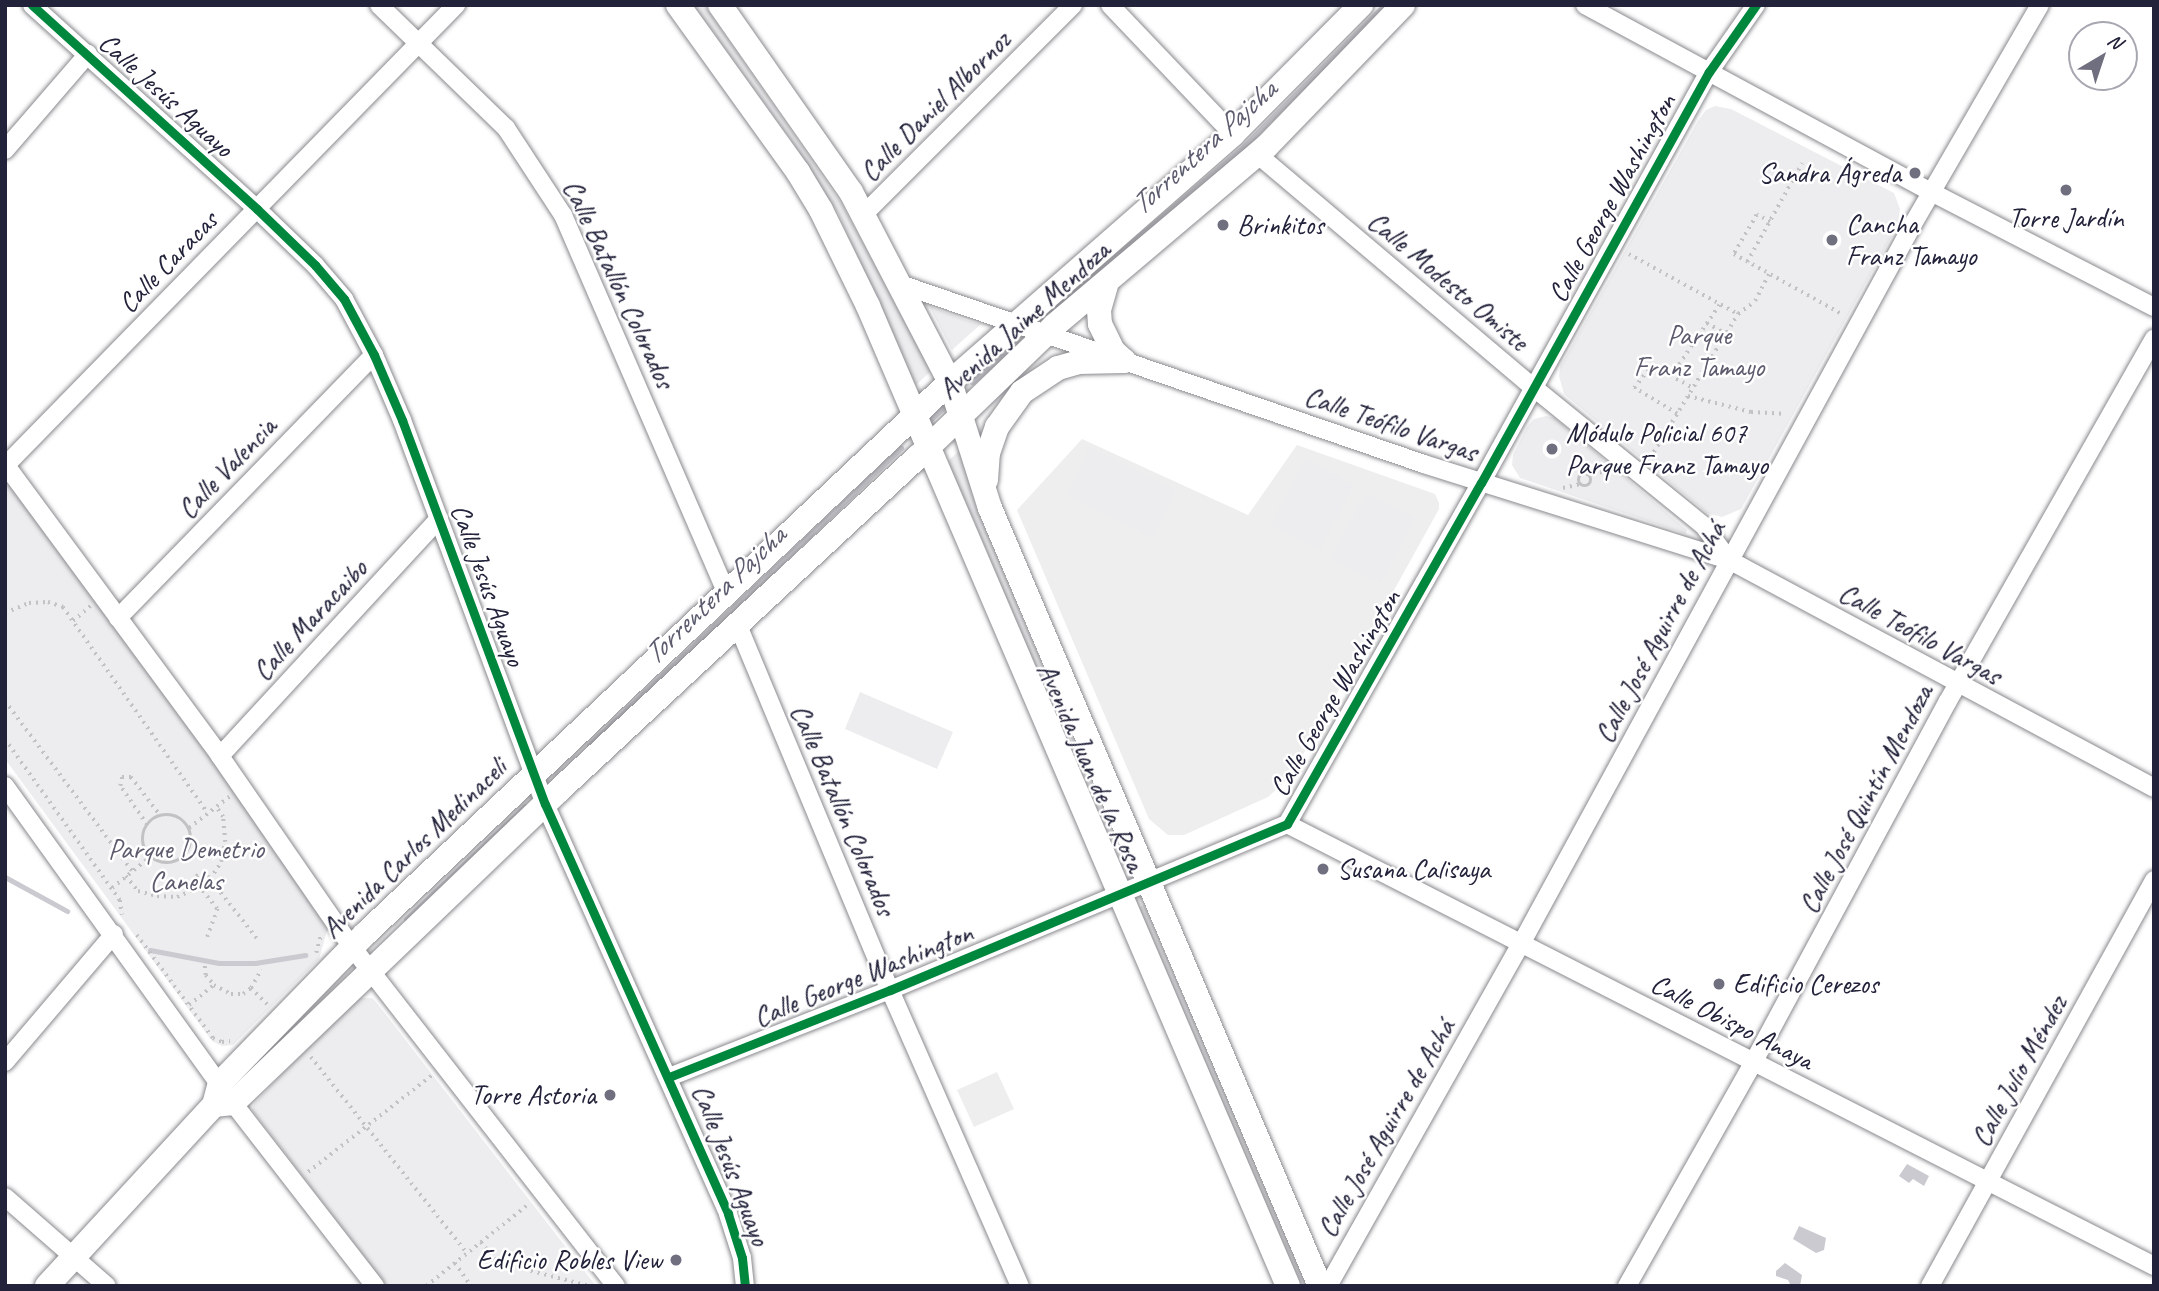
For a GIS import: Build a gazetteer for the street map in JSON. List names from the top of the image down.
{
  "streets": {
    "main road": ["Avenida Jaime Mendoza", "Avenida Juan de la Rosa", "Avenida Carlos Medinaceli"],
    "street": [
      "Calle Jesús Aguayo",
      "Calle Daniel Albornoz",
      "Calle George Washington",
      "Calle Caracas",
      "Calle Modesto Omiste",
      "Calle Batallón Colorados",
      "Calle Teófilo Vargas",
      "Calle Valencia",
      "Calle Maracaibo",
      "Calle José Aguirre de Achá",
      "Calle José Quintín Mendoza",
      "Calle Obispo Anaya",
      "Calle Julio Méndez"
    ]
  },
  "crossings": [
    ["Calle Jesús Aguayo", "Calle George Washington"],
    ["Calle Jesús Aguayo", "Calle Caracas"],
    ["Calle Jesús Aguayo", "Calle Valencia"],
    ["Calle Jesús Aguayo", "Calle Maracaibo"],
    ["Calle Jesús Aguayo", "Avenida Carlos Medinaceli"],
    ["Calle Daniel Albornoz", "Avenida Juan de la Rosa"],
    ["Calle George Washington", "Calle Modesto Omiste"],
    ["Calle George Washington", "Calle Batallón Colorados"],
    ["Calle George Washington", "Calle Teófilo Vargas"],
    ["Calle George Washington", "Avenida Juan de la Rosa"],
    ["Calle George Washington", "Calle Obispo Anaya"],
    ["Calle Caracas", "Calle Batallón Colorados"],
    ["Calle Modesto Omiste", "Avenida Jaime Mendoza"],
    ["Calle Modesto Omiste", "Calle Teófilo Vargas"],
    ["Calle Modesto Omiste", "Calle José Aguirre de Achá"],
    ["Calle Batallón Colorados", "Avenida Carlos Medinaceli"],
    ["Avenida Jaime Mendoza", "Calle Teófilo Vargas"],
    ["Avenida Jaime Mendoza", "Avenida Juan de la Rosa"],
    ["Avenida Jaime Mendoza", "Avenida Carlos Medinaceli"],
    ["Calle Teófilo Vargas", "Calle José Aguirre de Achá"],
    ["Calle Teófilo Vargas", "Avenida Juan de la Rosa"],
    ["Calle Teófilo Vargas", "Calle José Quintín Mendoza"],
    ["Calle José Aguirre de Achá", "Calle Obispo Anaya"],
    ["Avenida Juan de la Rosa", "Avenida Carlos Medinaceli"],
    ["Calle José Quintín Mendoza", "Calle Obispo Anaya"],
    ["Calle Obispo Anaya", "Calle Julio Méndez"]
  ],
  "water": ["Torrentera Pajcha"],
  "parks": ["Parque Franz Tamayo", "Parque Demetrio Canelas"],
  "places": [
    "Sandra Ágreda",
    "Torre Jardín",
    "Brinkitos",
    "Cancha Franz Tamayo",
    "Módulo Policial 607 Parque Franz Tamayo",
    "Susana Calisaya",
    "Edificio Cerezos",
    "Torre Astoria",
    "Edificio Robles View"
  ],
  "north": "top right"
}
